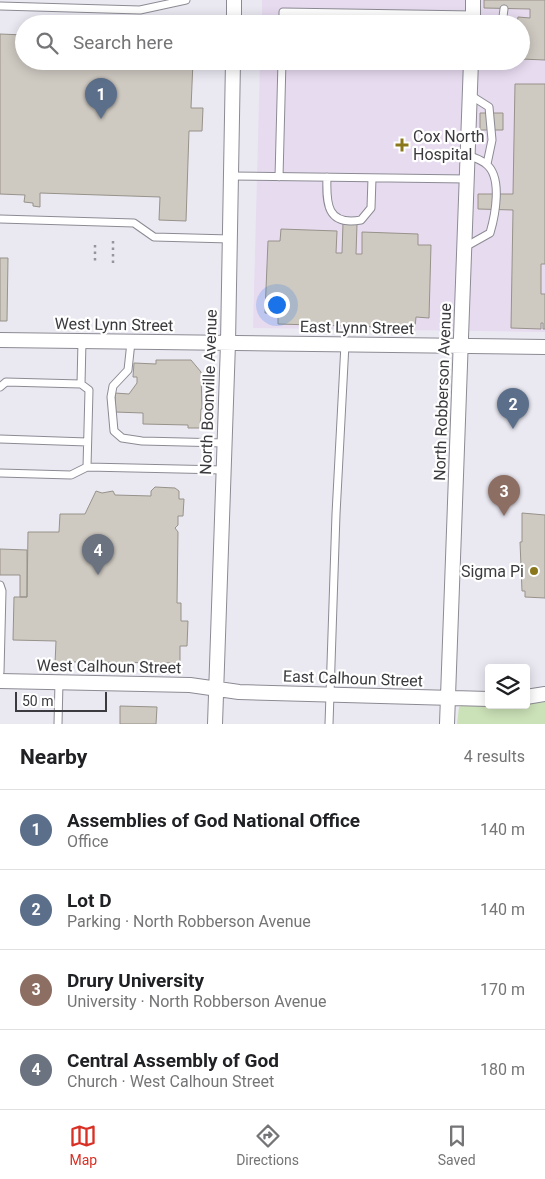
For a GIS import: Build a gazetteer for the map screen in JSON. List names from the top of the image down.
{
  "streets": {
    "street": [
      "West Lynn Street",
      "East Lynn Street",
      "North Boonville Avenue",
      "North Robberson Avenue",
      "West Calhoun Street",
      "East Calhoun Street"
    ]
  },
  "crossings": [
    ["West Lynn Street", "East Lynn Street"],
    ["West Lynn Street", "North Boonville Avenue"],
    ["East Lynn Street", "North Boonville Avenue"],
    ["East Lynn Street", "North Robberson Avenue"],
    ["North Boonville Avenue", "West Calhoun Street"],
    ["North Boonville Avenue", "East Calhoun Street"],
    ["North Robberson Avenue", "East Calhoun Street"],
    ["West Calhoun Street", "East Calhoun Street"]
  ],
  "places": {
    "health": ["Cox North Hospital"],
    "other": ["Sigma Pi"]
  },
  "scale_bar": "50 m",
  "page": {
    "search": "Search here",
    "pins": [
      "1",
      "2",
      "3",
      "4"
    ],
    "scale": "50 m",
    "heading": ["Nearby", "4 results"],
    "list": [
      {
        "mark": "1",
        "name": "Assemblies of God National Office",
        "note": "Office",
        "value": "140 m"
      },
      {
        "mark": "2",
        "name": "Lot D",
        "note": "Parking · North Robberson Avenue",
        "value": "140 m"
      },
      {
        "mark": "3",
        "name": "Drury University",
        "note": "University · North Robberson Avenue",
        "value": "170 m"
      },
      {
        "mark": "4",
        "name": "Central Assembly of God",
        "note": "Church · West Calhoun Street",
        "value": "180 m"
      }
    ],
    "nav": ["Map", "Directions", "Saved"]
  }
}
